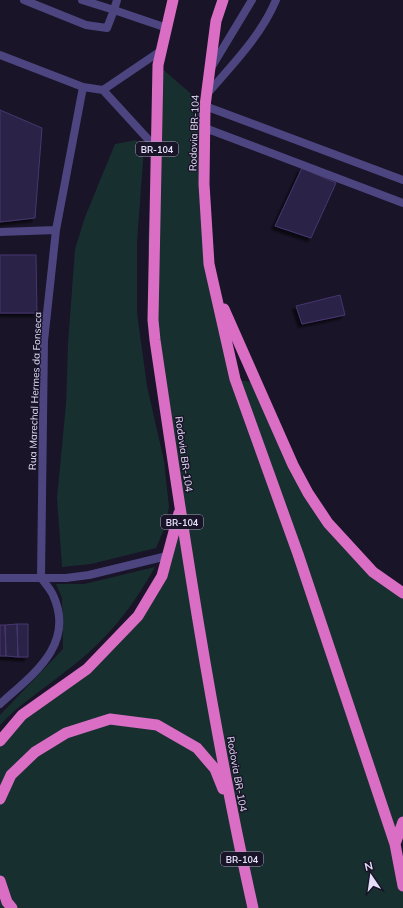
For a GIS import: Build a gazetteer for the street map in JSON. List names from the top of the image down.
{
  "streets": {
    "highway": ["Rodovia BR-104", "BR-104"],
    "street": ["Rua Marechal Hermes da Fonseca"]
  },
  "north": "top"
}
